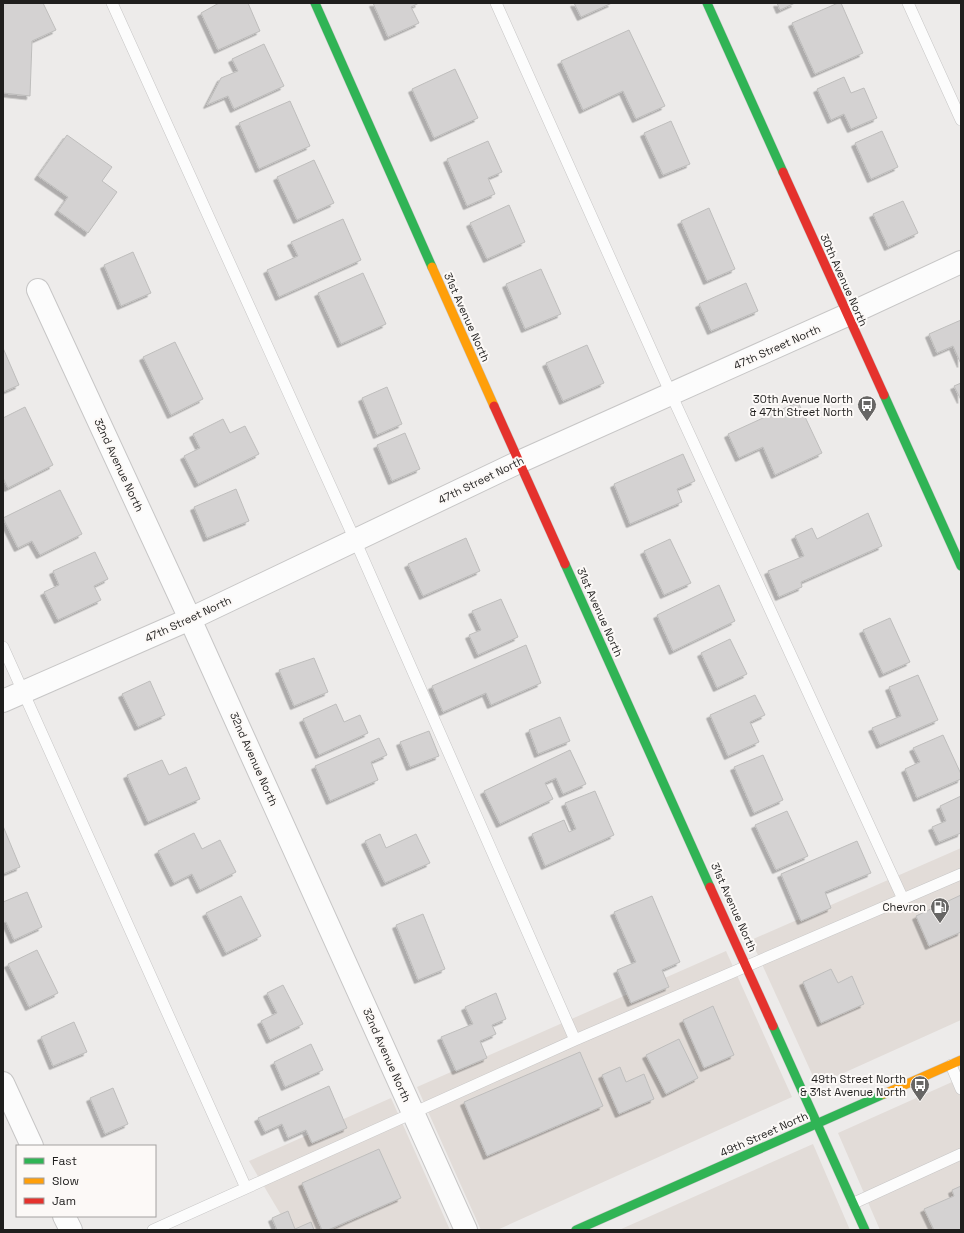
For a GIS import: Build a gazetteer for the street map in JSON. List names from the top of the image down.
{
  "streets": {
    "street": [
      "30th Avenue North",
      "31st Avenue North",
      "47th Street North",
      "32nd Avenue North",
      "49th Street North"
    ]
  },
  "crossings": [
    ["30th Avenue North", "47th Street North"],
    ["31st Avenue North", "47th Street North"],
    ["31st Avenue North", "49th Street North"],
    ["47th Street North", "32nd Avenue North"]
  ],
  "places": {
    "bus stop": ["30th Avenue North & 47th Street North", "49th Street North & 31st Avenue North"],
    "fuel station": ["Chevron"]
  },
  "legend": ["Fast", "Slow", "Jam"]
}
